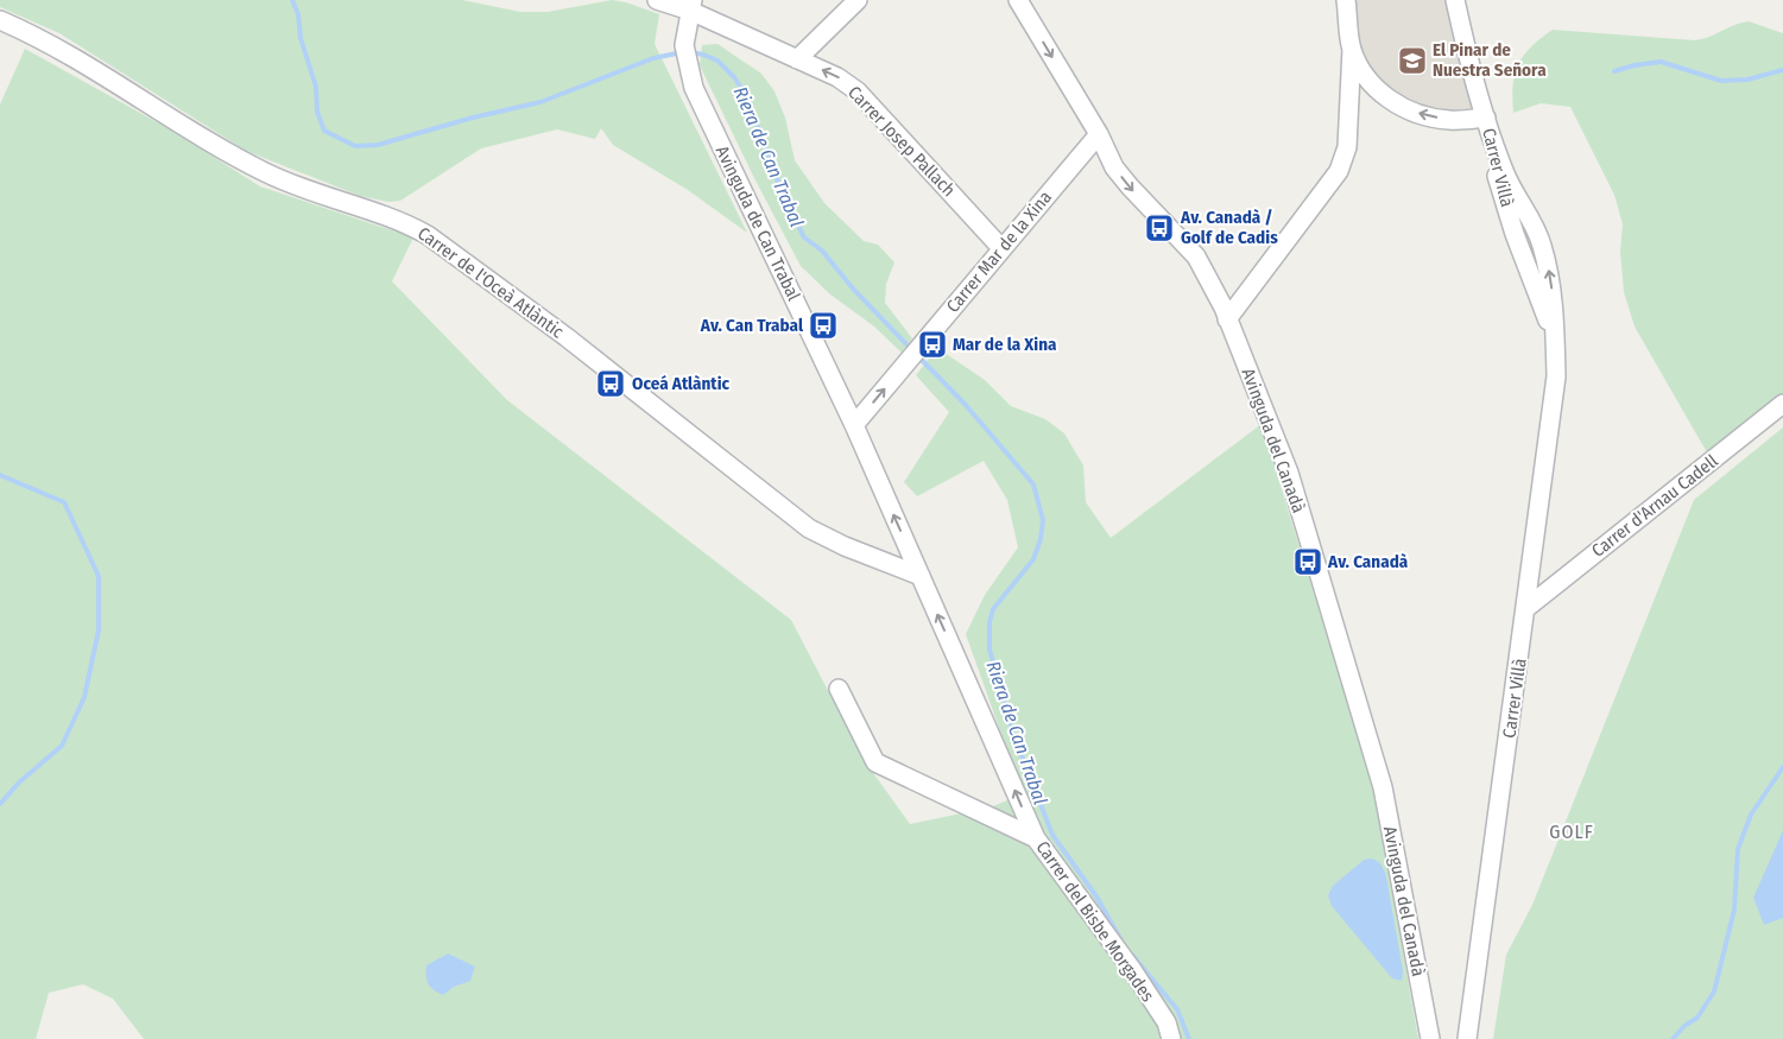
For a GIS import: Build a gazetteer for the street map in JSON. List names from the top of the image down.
{
  "streets": {
    "street": [
      "Carrer Josep Pallach",
      "Carrer Villà",
      "Avinguda de Can Trabal",
      "Carrer Mar de la Xina",
      "Carrer de l'Oceà Atlàntic",
      "Avinguda del Canadà",
      "Carrer d'Arnau Cadell",
      "Carrer del Bisbe Morgades"
    ]
  },
  "crossings": [
    ["Carrer Josep Pallach", "Avinguda de Can Trabal"],
    ["Carrer Josep Pallach", "Carrer Mar de la Xina"],
    ["Carrer Villà", "Carrer d'Arnau Cadell"],
    ["Avinguda de Can Trabal", "Carrer Mar de la Xina"],
    ["Avinguda de Can Trabal", "Carrer de l'Oceà Atlàntic"],
    ["Avinguda de Can Trabal", "Carrer del Bisbe Morgades"],
    ["Carrer Mar de la Xina", "Avinguda del Canadà"],
    ["Carrer de l'Oceà Atlàntic", "Carrer del Bisbe Morgades"]
  ],
  "one_way": ["Carrer Josep Pallach", "Carrer Mar de la Xina", "Carrer del Bisbe Morgades"],
  "districts": ["GOLF"],
  "water": ["Riera de Can Trabal"],
  "places": {
    "school or university": ["El Pinar de Nuestra Señora"],
    "bus stop": [
      "Av. Canadà / Golf de Cadis",
      "Av. Can Trabal",
      "Mar de la Xina",
      "Oceá Atlàntic",
      "Av. Canadà"
    ]
  }
}
